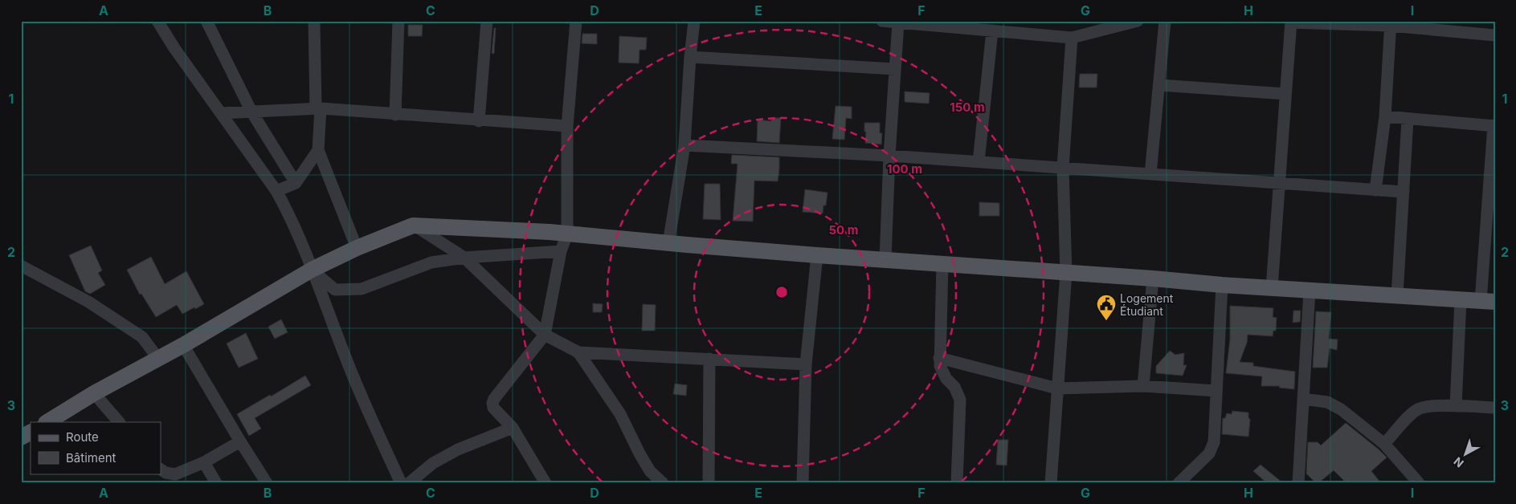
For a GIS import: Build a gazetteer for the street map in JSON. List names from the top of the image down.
{
  "places": {
    "public building": ["Logement Étudiant"]
  },
  "legend": ["Route", "Bâtiment"],
  "north": "bottom left",
  "grid": {
    "columns": [
      "A",
      "B",
      "C",
      "D",
      "E",
      "F",
      "G",
      "H",
      "I"
    ],
    "rows": ["1", "2", "3"]
  },
  "rings": ["150 m", "100 m", "50 m"]
}
